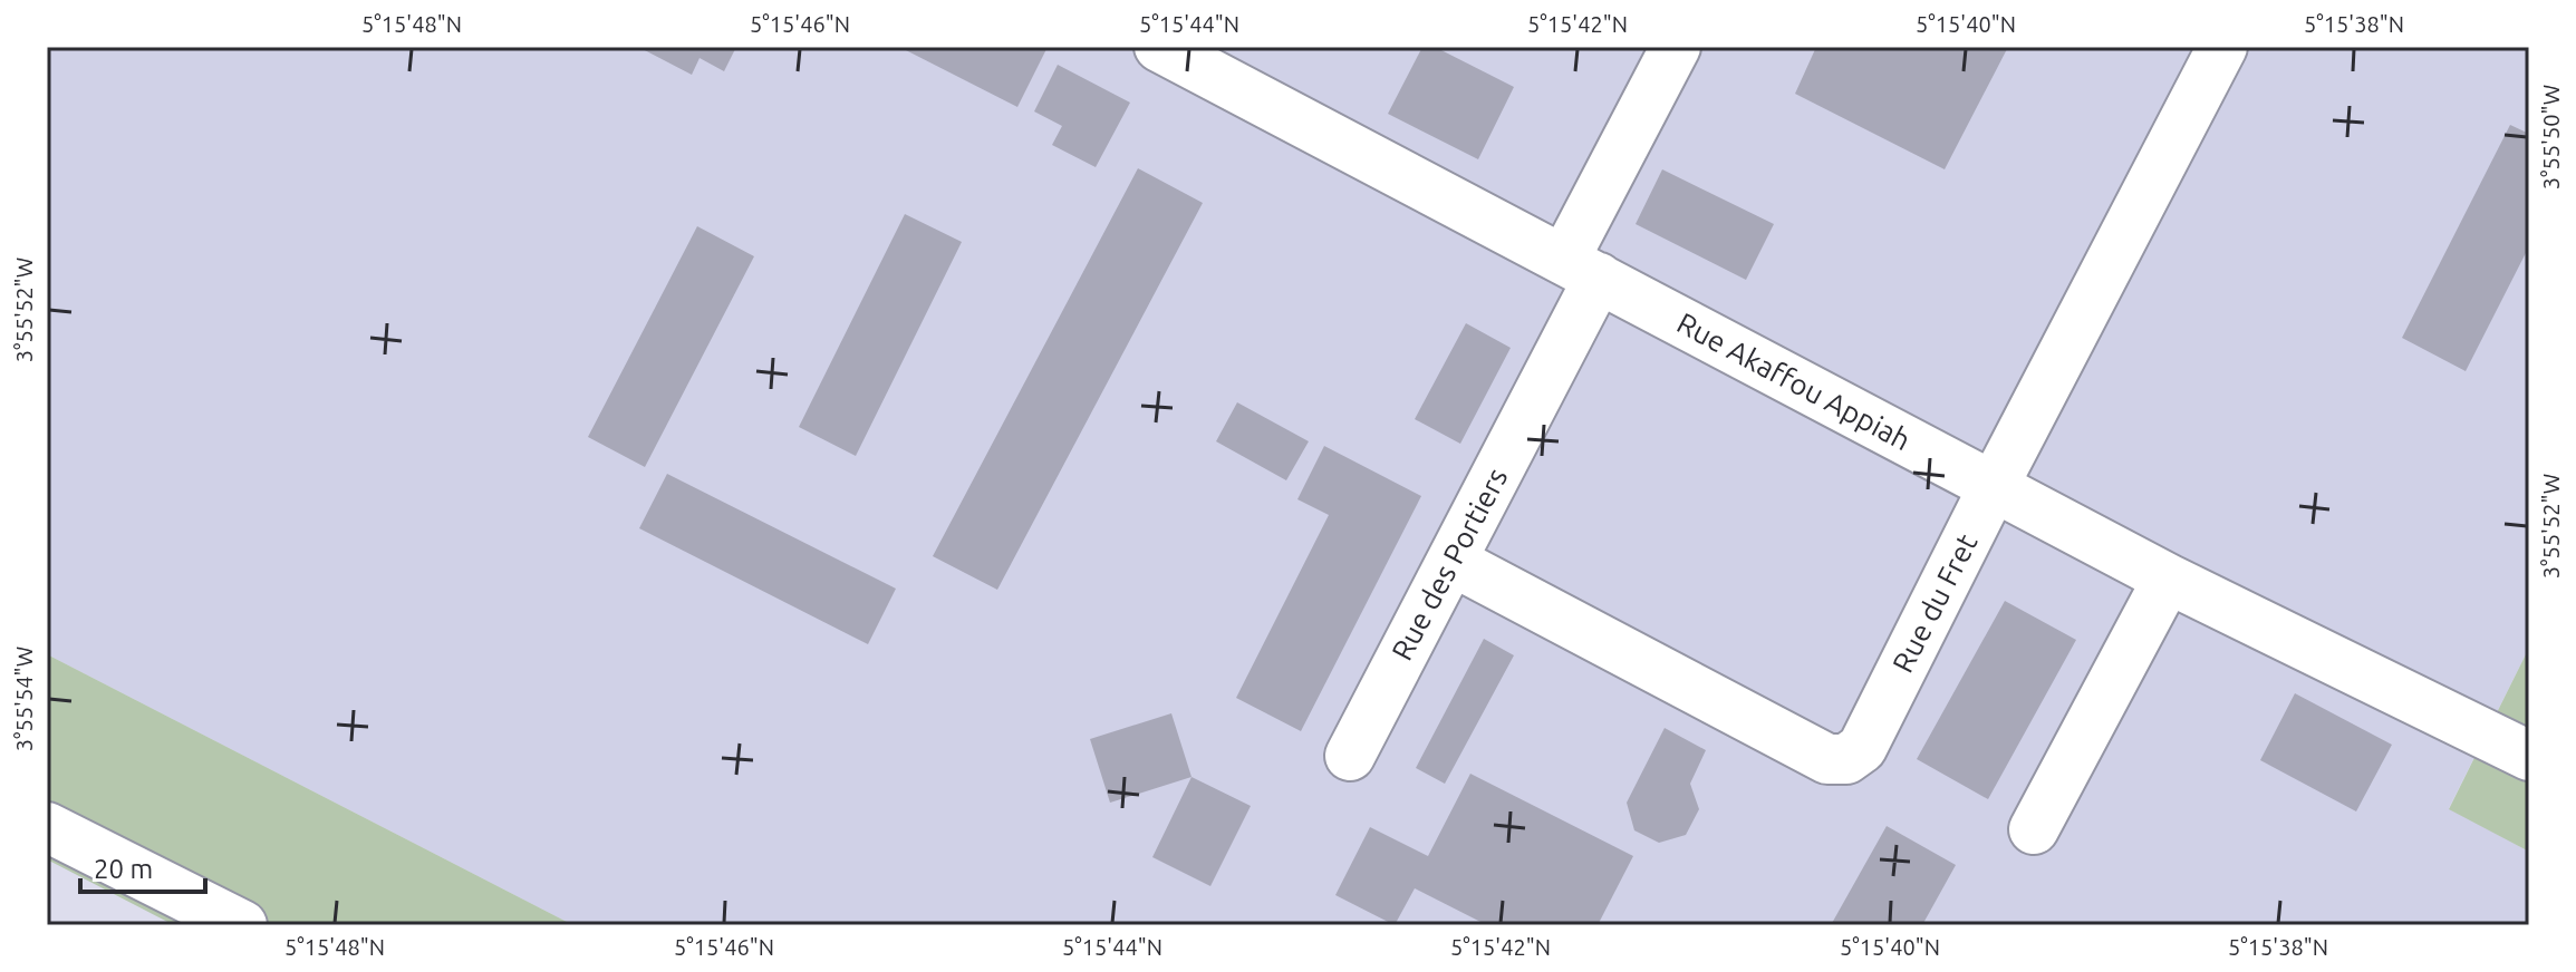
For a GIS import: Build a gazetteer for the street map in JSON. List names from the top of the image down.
{
  "streets": {
    "lane": ["Rue Akaffou Appiah", "Rue des Portiers", "Rue du Fret"]
  },
  "crossings": [
    ["Rue Akaffou Appiah", "Rue des Portiers"],
    ["Rue Akaffou Appiah", "Rue du Fret"],
    ["Rue des Portiers", "Rue du Fret"]
  ],
  "scale_bar": "20 m",
  "coordinates": [
    "5°15'48\"N",
    "5°15'46\"N",
    "5°15'44\"N",
    "5°15'42\"N",
    "5°15'40\"N",
    "5°15'38\"N",
    "3°55'50\"W",
    "3°55'52\"W",
    "3°55'54\"W"
  ]
}
